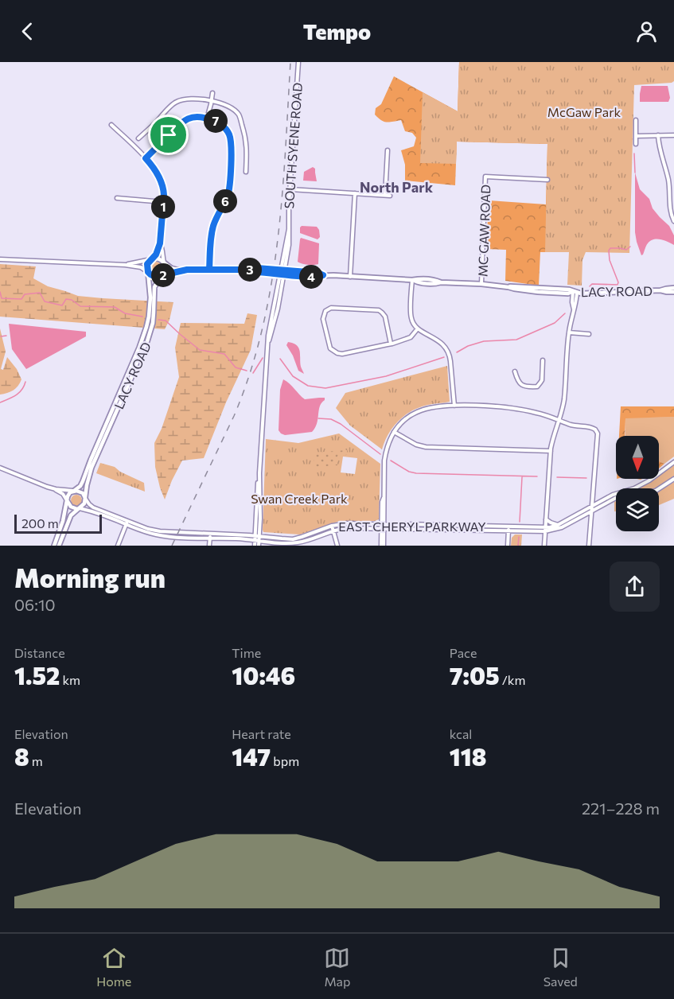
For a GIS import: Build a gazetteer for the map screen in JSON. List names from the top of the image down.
{
  "streets": {
    "main road": ["LACY ROAD"],
    "street": ["SOUTH SYENE ROAD", "MC GAW ROAD", "EAST CHERYL PARKWAY"]
  },
  "crossings": [
    ["SOUTH SYENE ROAD", "LACY ROAD"],
    ["SOUTH SYENE ROAD", "EAST CHERYL PARKWAY"],
    ["MC GAW ROAD", "LACY ROAD"],
    ["LACY ROAD", "EAST CHERYL PARKWAY"]
  ],
  "districts": ["North Park"],
  "parks": ["McGaw Park", "Swan Creek Park"],
  "scale_bar": "200 m",
  "north": "bottom",
  "page": {
    "header": "Tempo",
    "pins": [
      "7",
      "6",
      "1",
      "3",
      "2",
      "4"
    ],
    "scale": "200 m",
    "heading": ["Morning run", "06:10"],
    "stats": [
      ["Distance", "1.52 km"],
      ["Time", "10:46"],
      ["Pace", "7:05 /km"],
      ["Elevation", "8 m"],
      ["Heart rate", "147 bpm"],
      ["kcal", "118"]
    ],
    "chart": ["Elevation", "221–228 m"],
    "tabs": ["Home", "Map", "Saved"]
  }
}
